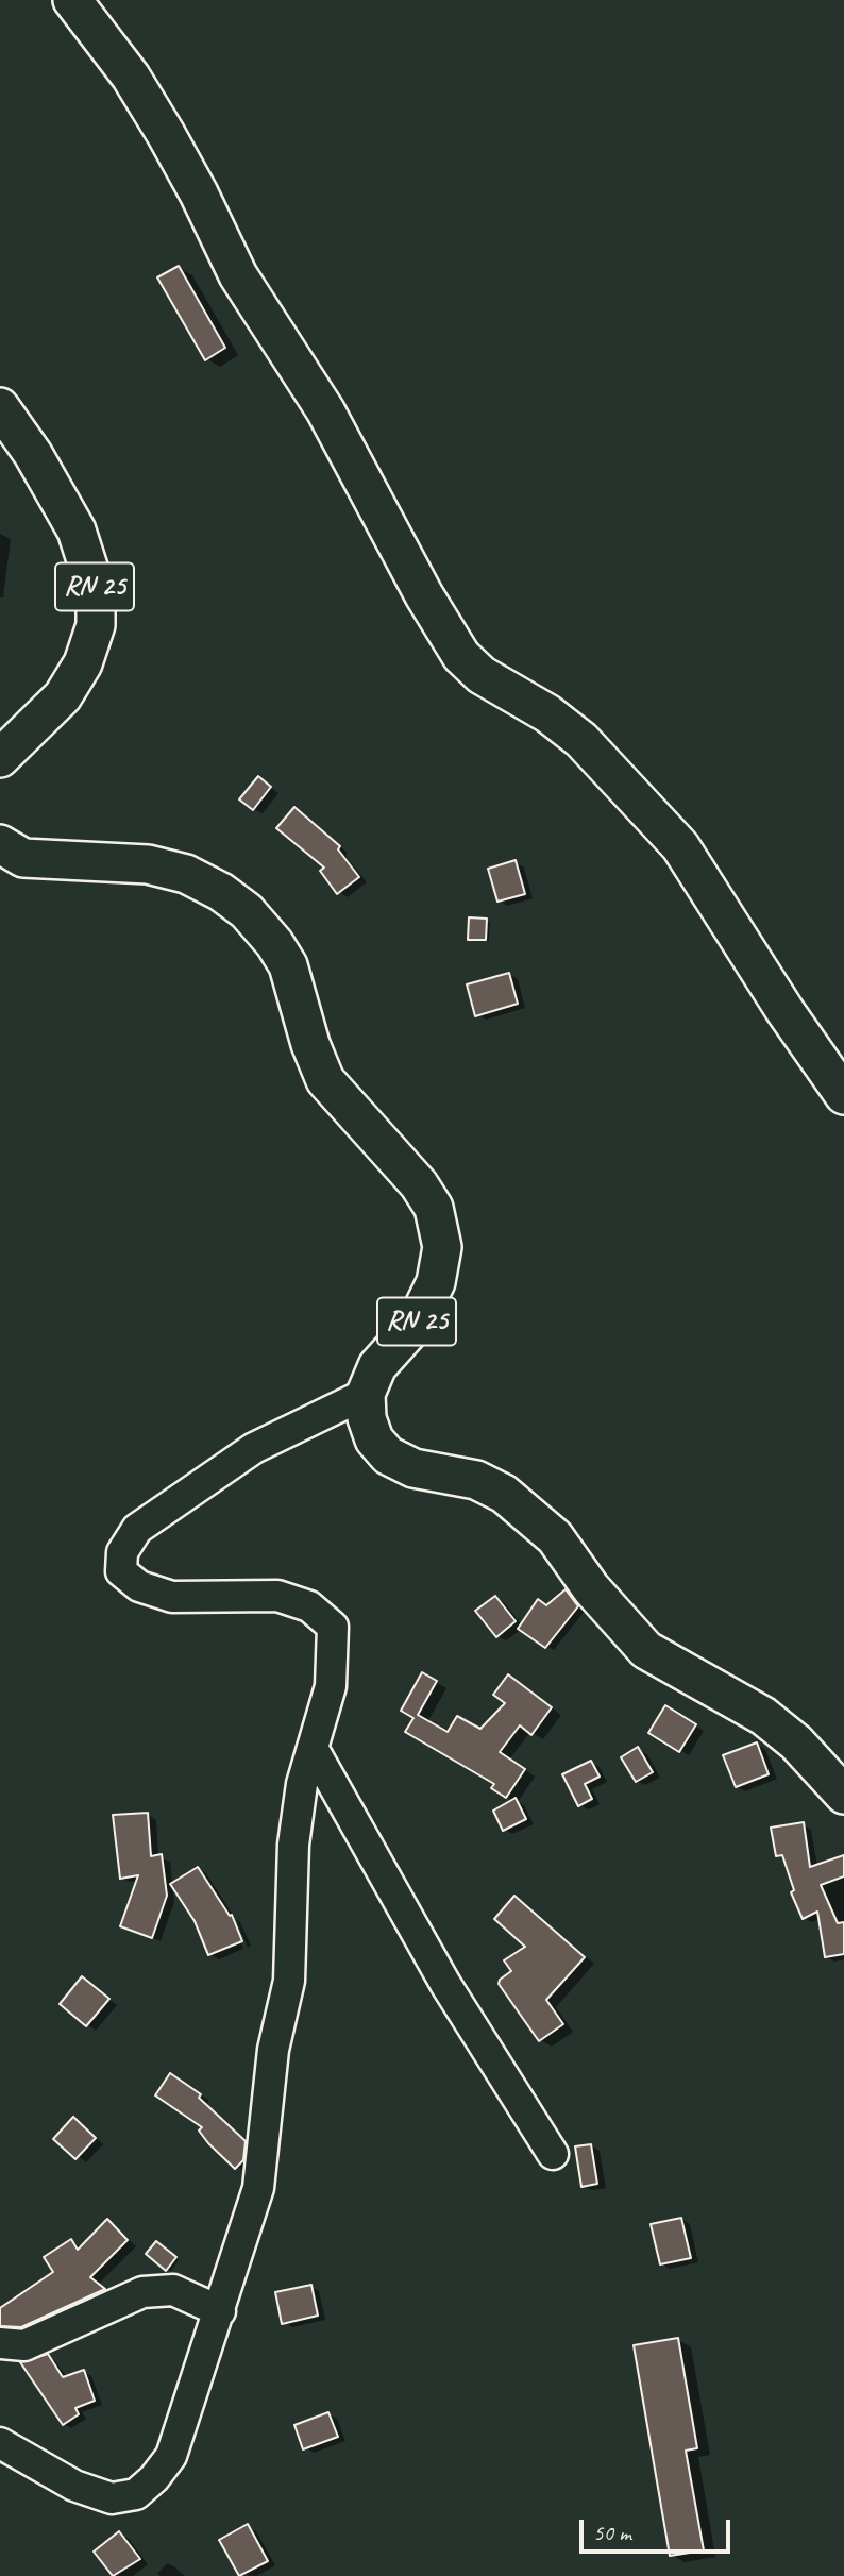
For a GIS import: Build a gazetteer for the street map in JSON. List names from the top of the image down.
{
  "streets": {
    "main road": ["RN 25"]
  },
  "scale_bar": "50 m"
}
